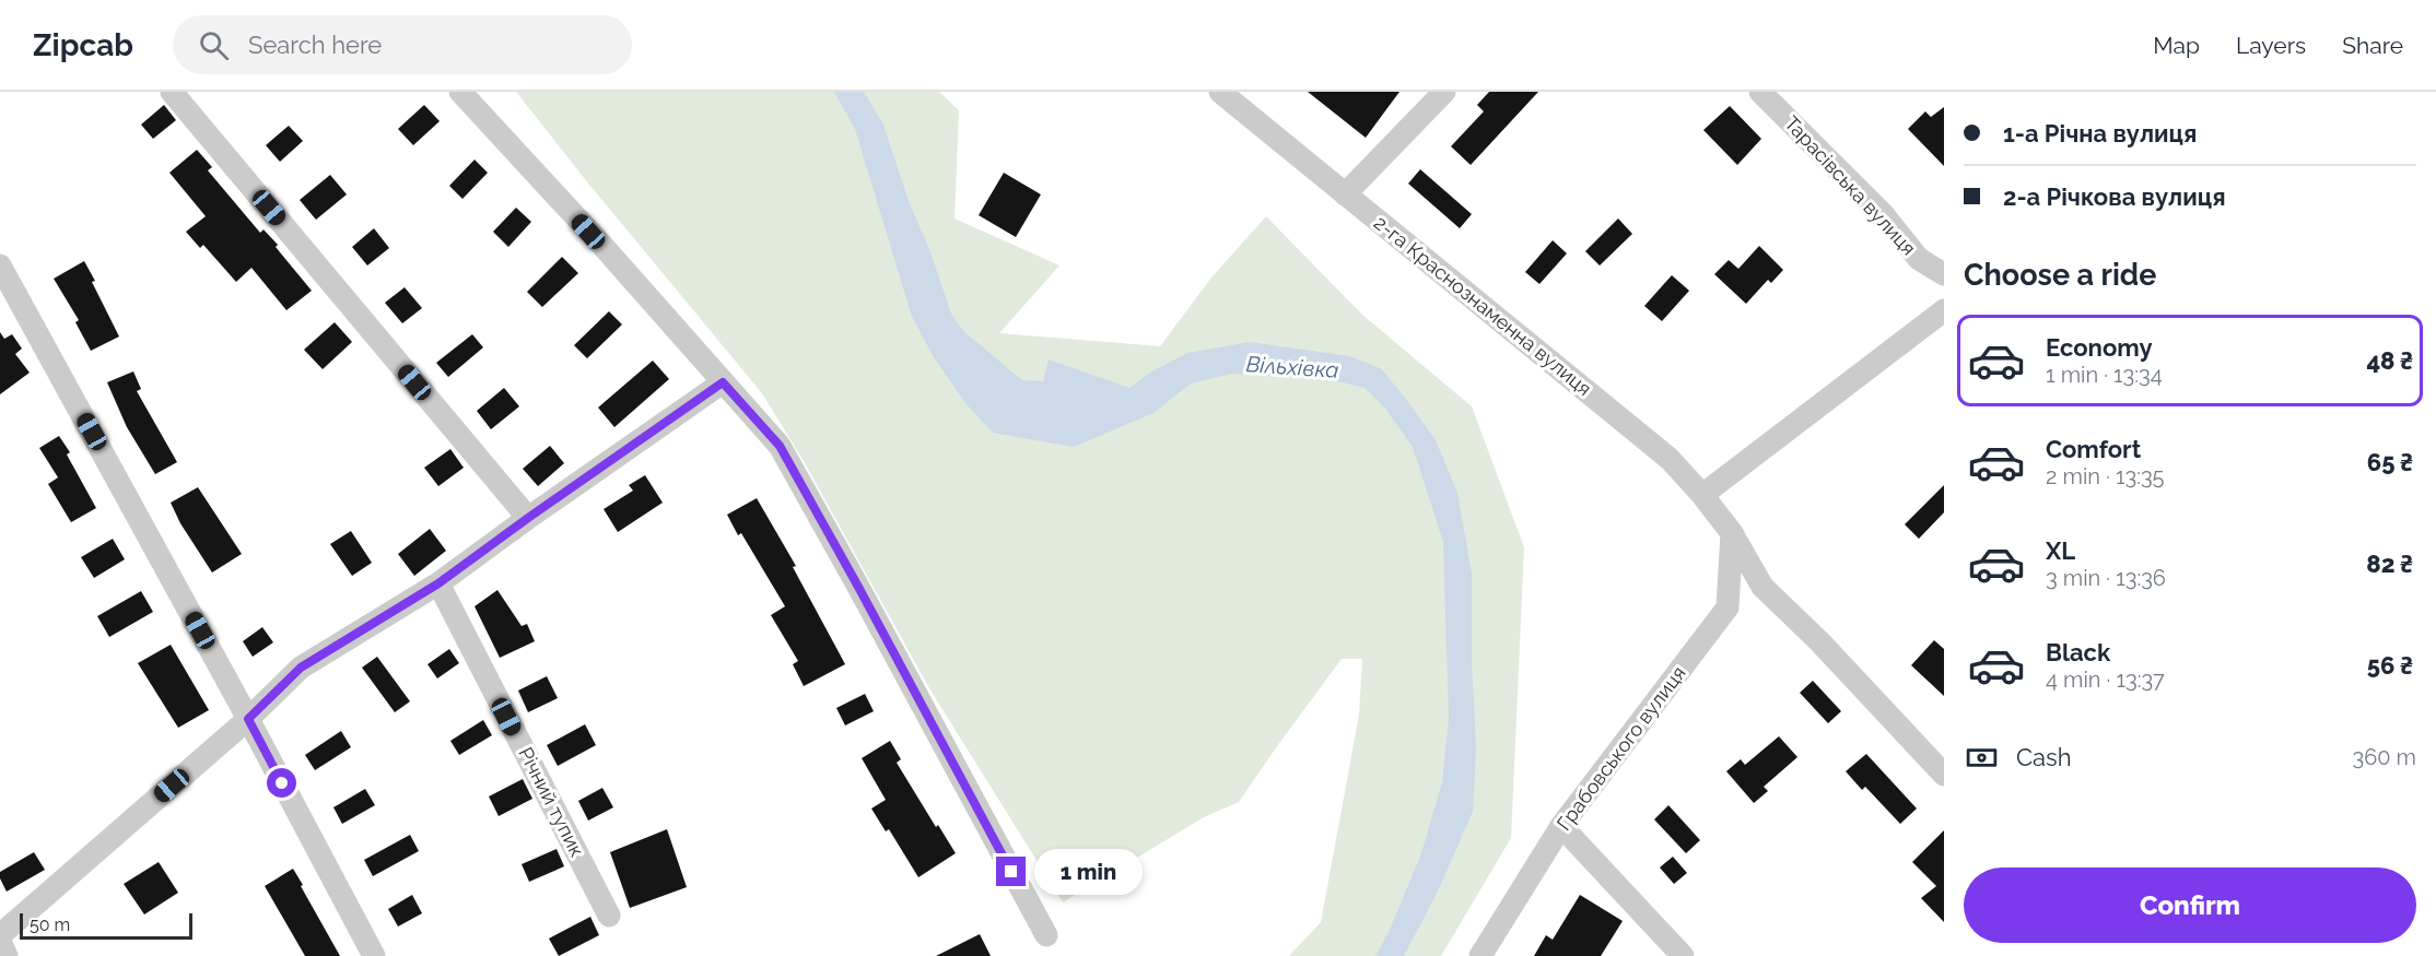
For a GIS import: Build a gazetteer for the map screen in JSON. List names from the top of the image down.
{
  "streets": {
    "street": [
      "Тарасівська вулиця",
      "2-га Краснознаменна вулиця",
      "Грабовського вулиця",
      "Річний тупик"
    ]
  },
  "crossings": [
    ["2-га Краснознаменна вулиця", "Грабовського вулиця"]
  ],
  "water": ["Вільхівка"],
  "scale_bar": "50 m",
  "page": {
    "header": "Zipcab",
    "search": "Search here",
    "nav": ["Map", "Layers", "Share"],
    "banner": ["1-а Річна вулиця", "2-а Річкова вулиця"],
    "heading": "Choose a ride",
    "list": [
      {
        "name": "Economy",
        "note": "1 min · 13:34",
        "value": "48 ₴"
      },
      {
        "name": "Comfort",
        "note": "2 min · 13:35",
        "value": "65 ₴"
      },
      {
        "name": "XL",
        "note": "3 min · 13:36",
        "value": "82 ₴"
      },
      {
        "name": "Black",
        "note": "4 min · 13:37",
        "value": "56 ₴"
      }
    ],
    "pay": ["Cash", "360 m"],
    "bubble": "1 min",
    "buttons": "Confirm",
    "scale": "50 m"
  }
}
